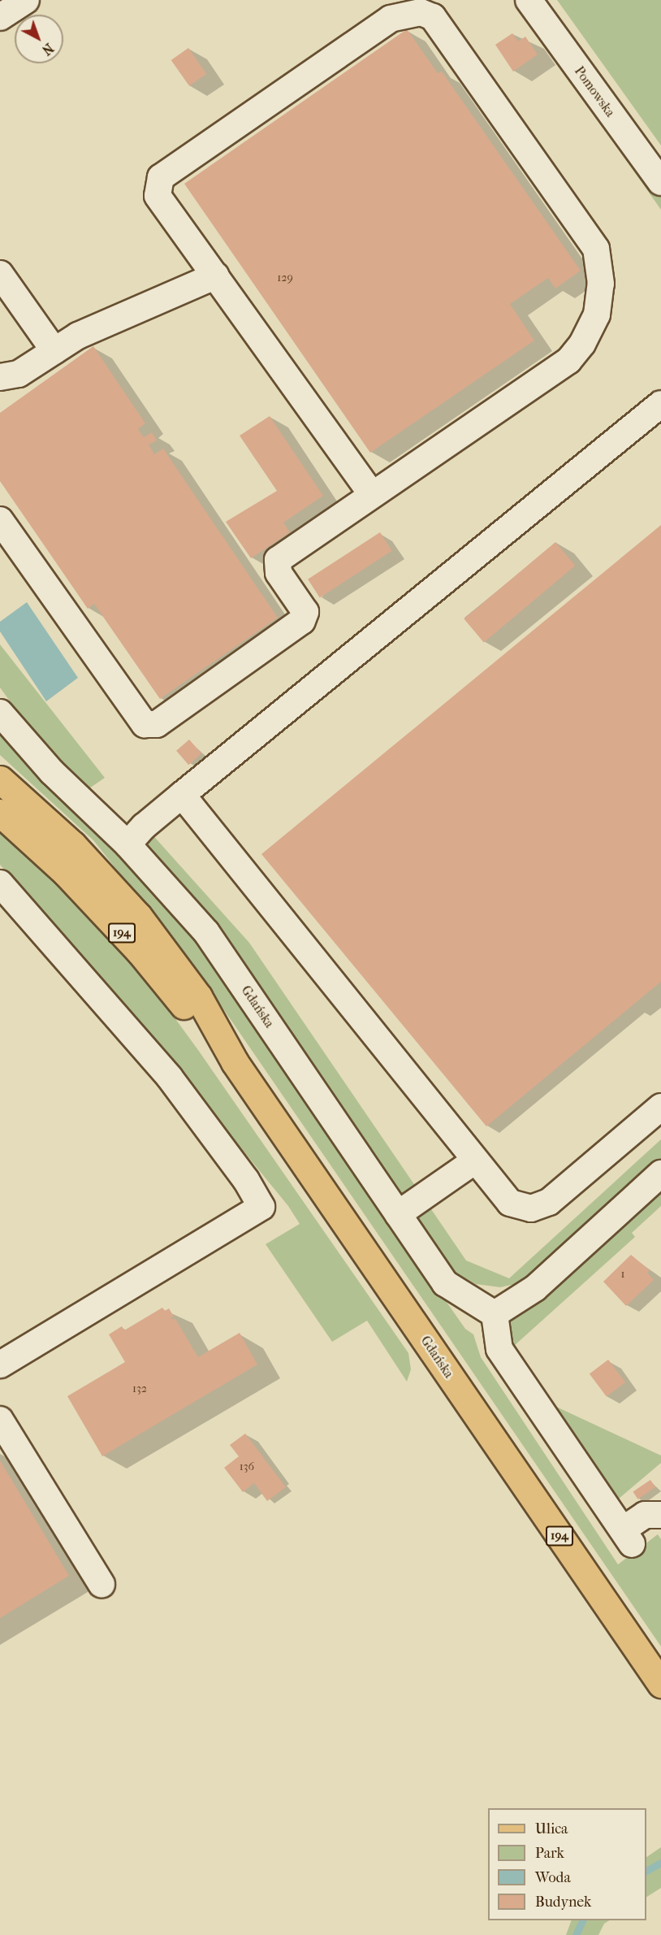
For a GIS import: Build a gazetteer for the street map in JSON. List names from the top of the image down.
{
  "streets": {
    "main road": ["194", "Gdańska"],
    "street": ["Pomowska"]
  },
  "house_numbers": [
    "129",
    "1",
    "132",
    "136"
  ],
  "legend": [
    "Ulica",
    "Park",
    "Woda",
    "Budynek"
  ],
  "north": "bottom right"
}
